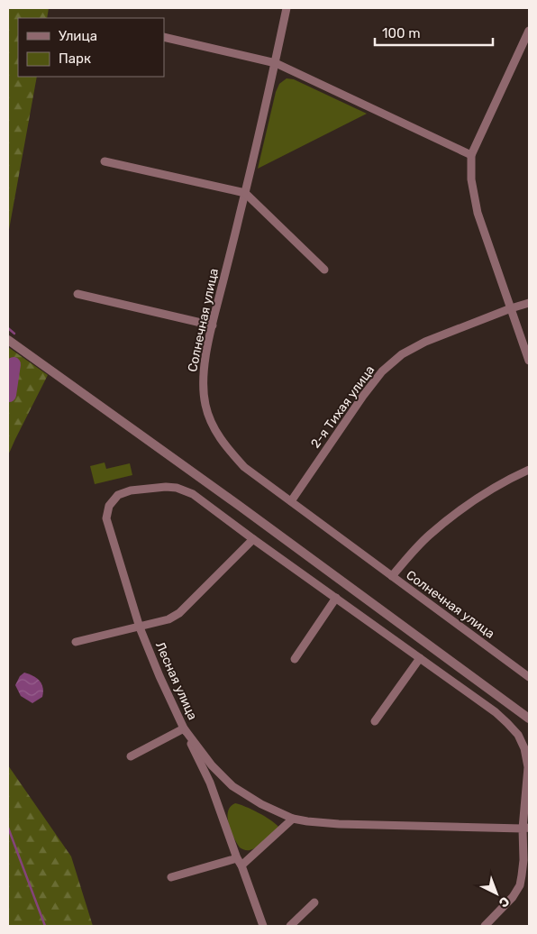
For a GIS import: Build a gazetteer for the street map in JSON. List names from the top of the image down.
{
  "streets": {
    "street": ["Солнечная улица", "2-я Тихая улица", "Лесная улица"]
  },
  "crossings": [
    ["Солнечная улица", "2-я Тихая улица"]
  ],
  "legend": ["Улица", "Парк"],
  "scale_bar": "100 m",
  "north": "bottom right"
}
